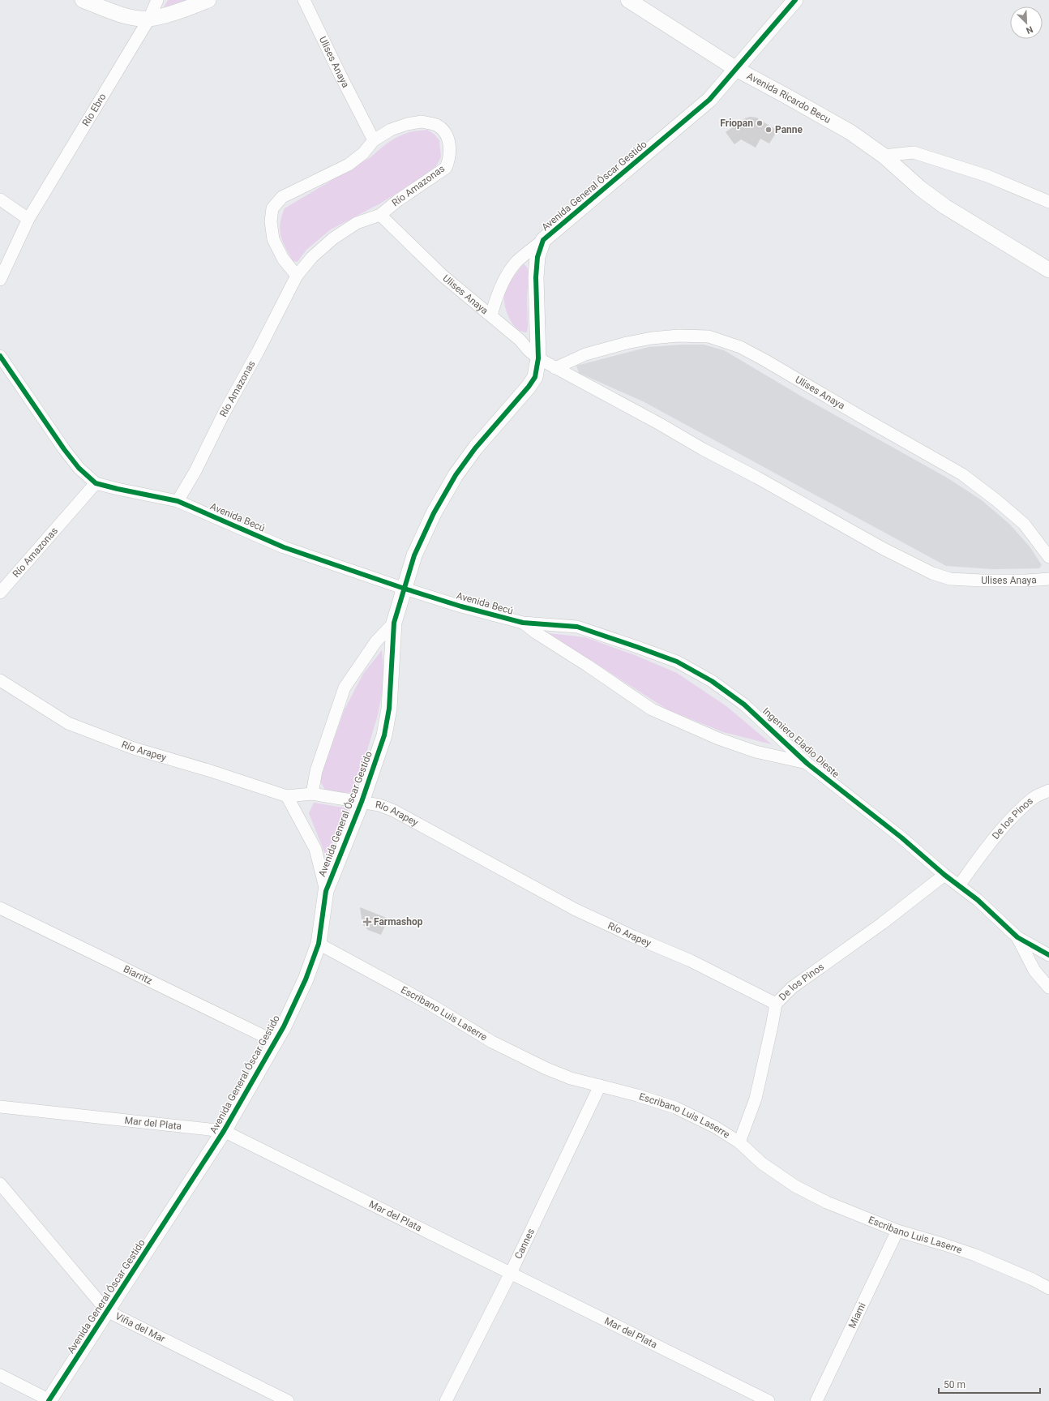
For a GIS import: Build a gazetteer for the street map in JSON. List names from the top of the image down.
{
  "streets": {
    "street": [
      "Ulises Anaya",
      "Avenida Ricardo Becu",
      "Río Ebro",
      "Río Amazonas",
      "Avenida General Óscar Gestido",
      "Avenida Becú",
      "Ingeniero Eladio Dieste",
      "Río Arapey",
      "De los Pinos",
      "Biarritz",
      "Escribano Luis Laserre",
      "Mar del Plata",
      "Cannes",
      "Miami",
      "Viña del Mar"
    ]
  },
  "crossings": [
    ["Ulises Anaya", "Río Amazonas"],
    ["Ulises Anaya", "Avenida General Óscar Gestido"],
    ["Avenida Ricardo Becu", "Avenida General Óscar Gestido"],
    ["Río Amazonas", "Avenida Becú"],
    ["Avenida General Óscar Gestido", "Avenida Becú"],
    ["Avenida General Óscar Gestido", "Río Arapey"],
    ["Avenida General Óscar Gestido", "Biarritz"],
    ["Avenida General Óscar Gestido", "Escribano Luis Laserre"],
    ["Avenida General Óscar Gestido", "Mar del Plata"],
    ["Avenida General Óscar Gestido", "Viña del Mar"],
    ["Avenida Becú", "Ingeniero Eladio Dieste"],
    ["Ingeniero Eladio Dieste", "De los Pinos"],
    ["Río Arapey", "De los Pinos"],
    ["De los Pinos", "Escribano Luis Laserre"],
    ["Escribano Luis Laserre", "Cannes"],
    ["Escribano Luis Laserre", "Miami"],
    ["Mar del Plata", "Cannes"]
  ],
  "places": {
    "other": ["Friopan", "Panne"],
    "health": ["Farmashop"]
  },
  "scale_bar": "50 m",
  "north": "bottom right"
}
